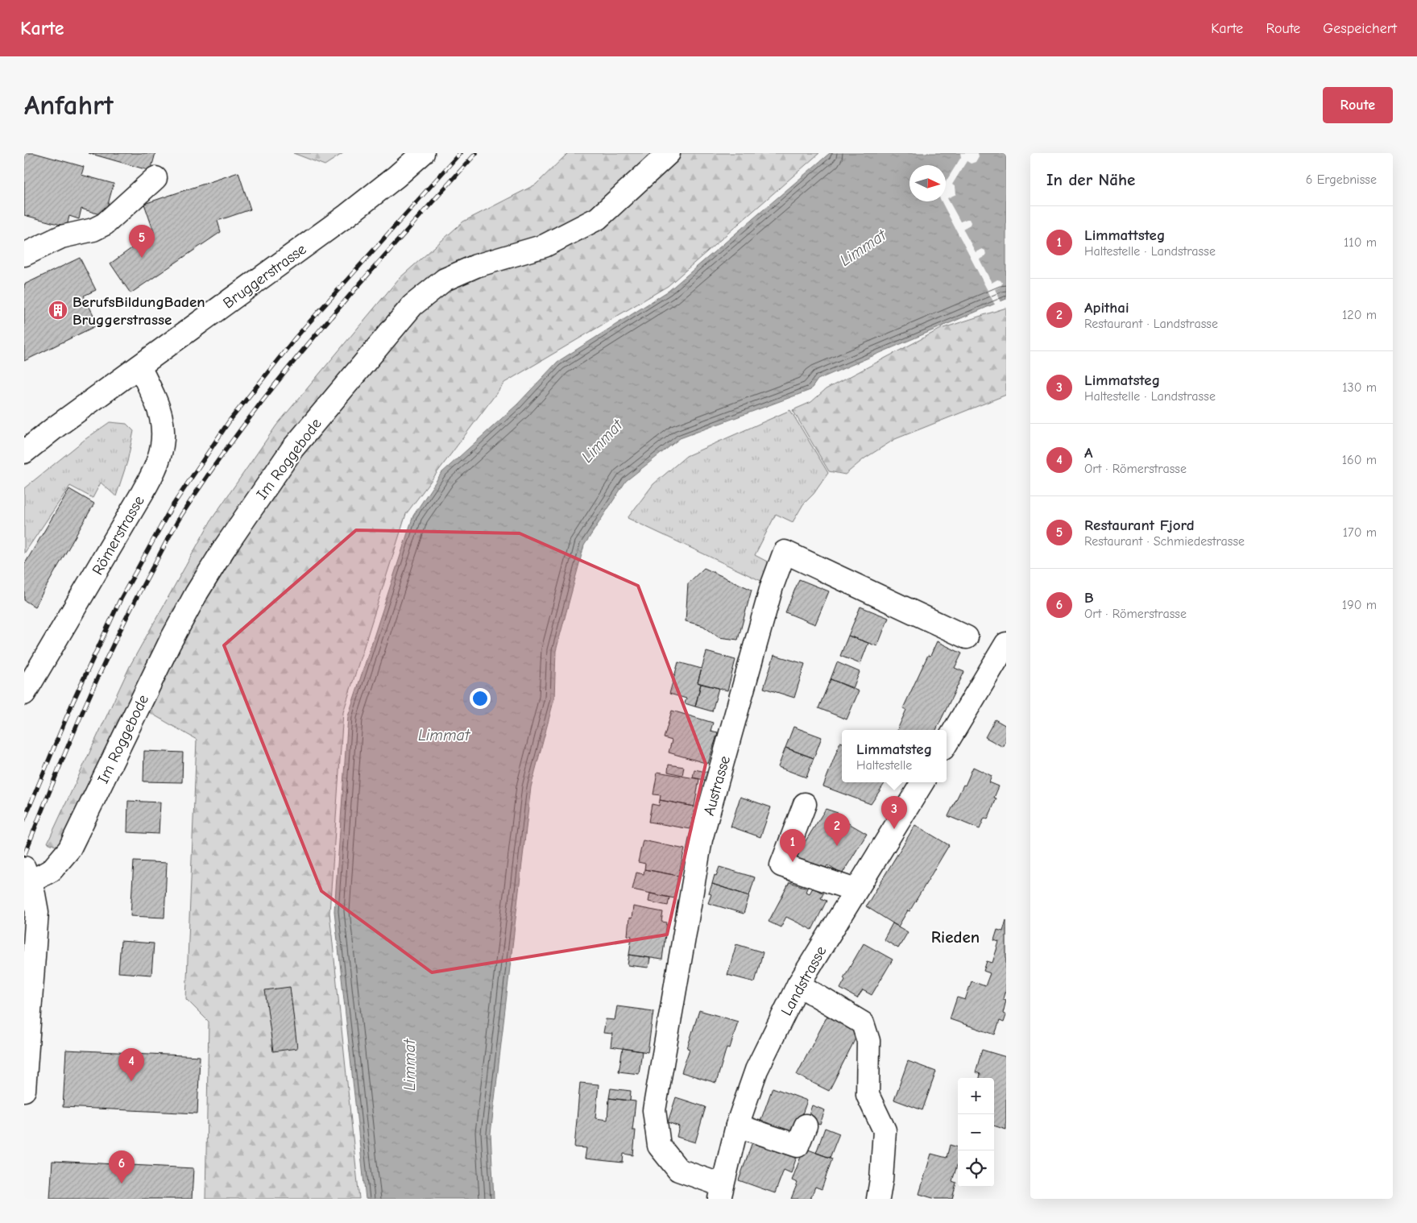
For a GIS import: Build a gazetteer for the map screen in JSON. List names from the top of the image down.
{
  "streets": {
    "street": [
      "Bruggerstrasse",
      "Im Roggebode",
      "Römerstrasse",
      "Austrasse",
      "Landstrasse"
    ]
  },
  "crossings": [
    ["Bruggerstrasse", "Römerstrasse"],
    ["Austrasse", "Landstrasse"]
  ],
  "districts": ["Rieden"],
  "water": ["Limmat"],
  "places": {
    "building": ["BerufsBildungBaden Bruggerstrasse"]
  },
  "north": "right",
  "page": {
    "header": "Karte",
    "nav": ["Karte", "Route", "Gespeichert"],
    "buttons": "Route",
    "title": "Anfahrt",
    "heading": ["In der Nähe", "6 Ergebnisse"],
    "list": [
      {
        "mark": "1",
        "name": "Limmattsteg",
        "note": "Haltestelle · Landstrasse",
        "value": "110 m"
      },
      {
        "mark": "2",
        "name": "Apithai",
        "note": "Restaurant · Landstrasse",
        "value": "120 m"
      },
      {
        "mark": "3",
        "name": "Limmatsteg",
        "note": "Haltestelle · Landstrasse",
        "value": "130 m"
      },
      {
        "mark": "4",
        "name": "A",
        "note": "Ort · Römerstrasse",
        "value": "160 m"
      },
      {
        "mark": "5",
        "name": "Restaurant Fjord",
        "note": "Restaurant · Schmiedestrasse",
        "value": "170 m"
      },
      {
        "mark": "6",
        "name": "B",
        "note": "Ort · Römerstrasse",
        "value": "190 m"
      }
    ],
    "pins": [
      "5",
      "3",
      "2",
      "1",
      "4",
      "6"
    ],
    "popup": ["Limmatsteg", "Haltestelle"],
    "map_buttons": ["+", "−"]
  }
}
